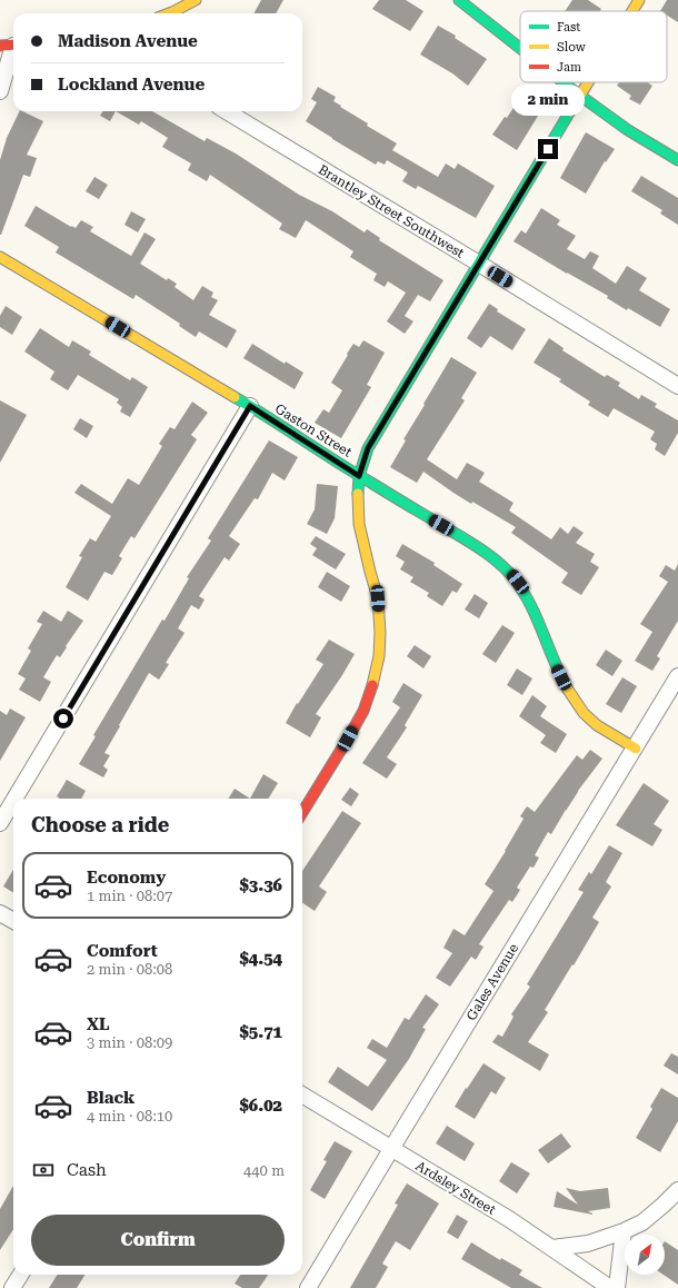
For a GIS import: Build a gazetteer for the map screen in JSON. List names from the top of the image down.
{
  "streets": {
    "street": [
      "Brantley Street Southwest",
      "Gaston Street",
      "Gales Avenue",
      "Ardsley Street"
    ]
  },
  "crossings": [
    ["Gaston Street", "Gales Avenue"],
    ["Gales Avenue", "Ardsley Street"]
  ],
  "legend": ["Fast", "Slow", "Jam"],
  "north": "top right",
  "page": {
    "banner": ["Madison Avenue", "Lockland Avenue"],
    "bubble": "2 min",
    "heading": "Choose a ride",
    "list": [
      {
        "name": "Economy",
        "note": "1 min · 08:07",
        "value": "$3.36"
      },
      {
        "name": "Comfort",
        "note": "2 min · 08:08",
        "value": "$4.54"
      },
      {
        "name": "XL",
        "note": "3 min · 08:09",
        "value": "$5.71"
      },
      {
        "name": "Black",
        "note": "4 min · 08:10",
        "value": "$6.02"
      }
    ],
    "pay": ["Cash", "440 m"],
    "buttons": "Confirm"
  }
}
